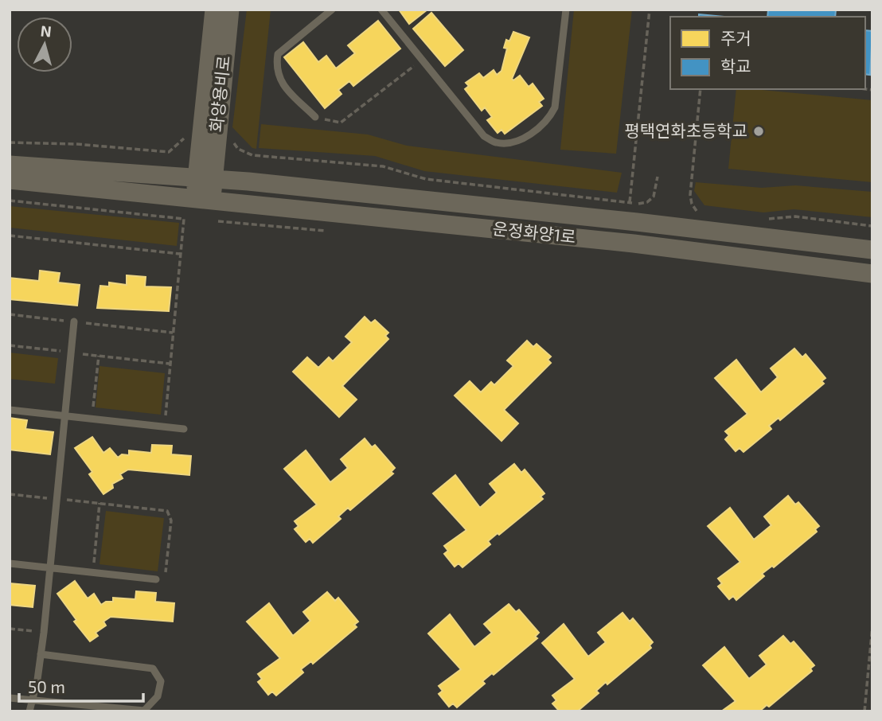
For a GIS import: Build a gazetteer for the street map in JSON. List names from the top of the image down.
{
  "streets": {
    "street": ["화양용비로", "운정화양1로"]
  },
  "places": ["평택연화초등학교"],
  "legend": ["주거", "학교"],
  "scale_bar": "50 m",
  "north": "top"
}
